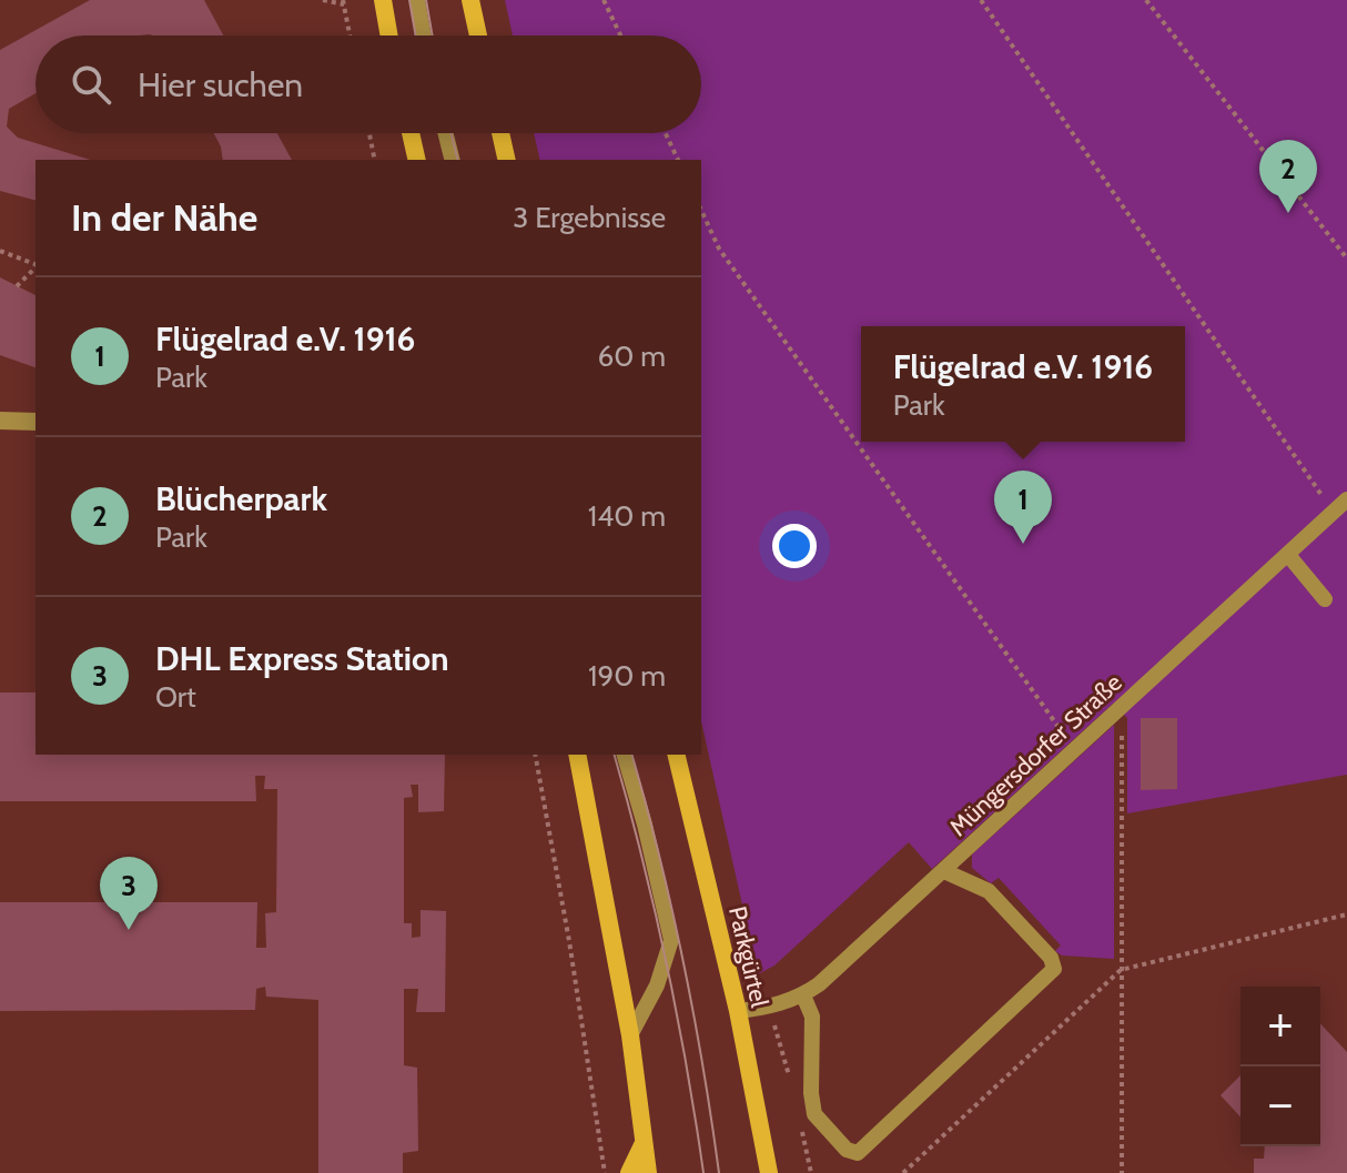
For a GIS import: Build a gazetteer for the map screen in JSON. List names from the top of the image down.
{
  "streets": {
    "main road": ["Parkgürtel"],
    "lane": ["Müngersdorfer Straße"]
  },
  "crossings": [
    ["Müngersdorfer Straße", "Parkgürtel"]
  ],
  "page": {
    "search": "Hier suchen",
    "pins": ["2", "1", "3"],
    "heading": ["In der Nähe", "3 Ergebnisse"],
    "list": [
      {
        "mark": "1",
        "name": "Flügelrad e.V. 1916",
        "note": "Park",
        "value": "60 m"
      },
      {
        "mark": "2",
        "name": "Blücherpark",
        "note": "Park",
        "value": "140 m"
      },
      {
        "mark": "3",
        "name": "DHL Express Station",
        "note": "Ort",
        "value": "190 m"
      }
    ],
    "popup": ["Flügelrad e.V. 1916", "Park"],
    "map_buttons": ["+", "−"]
  }
}
